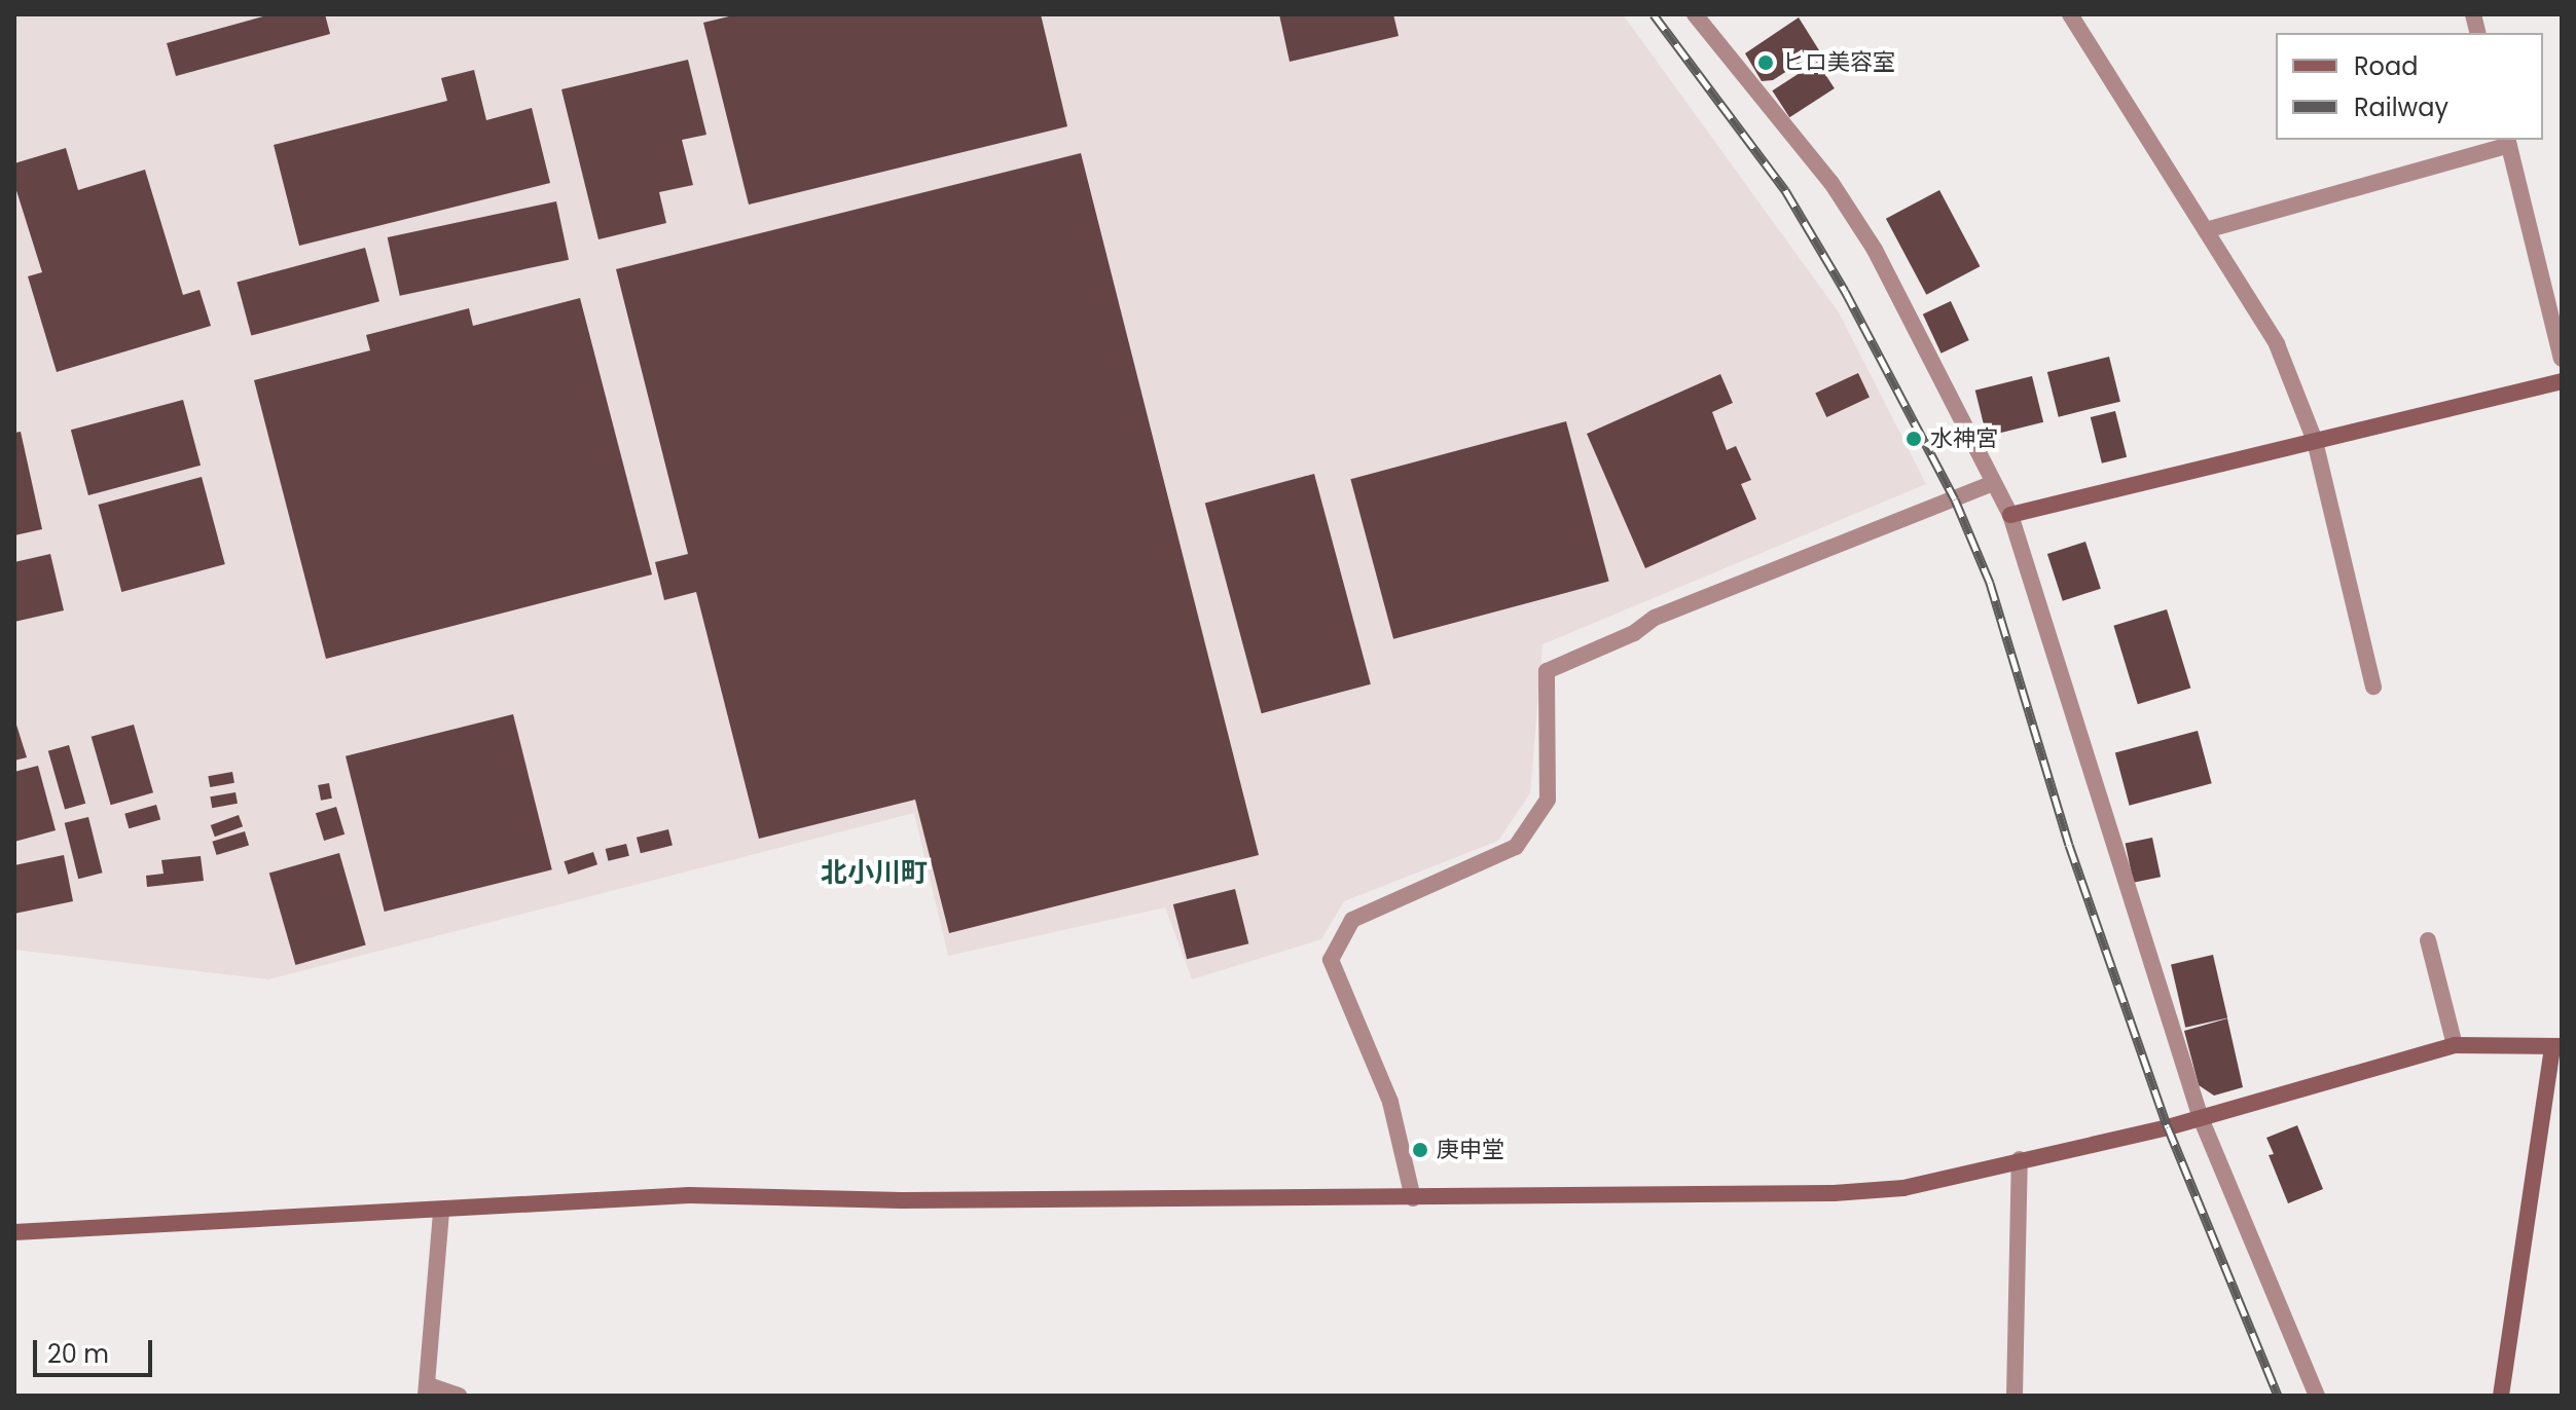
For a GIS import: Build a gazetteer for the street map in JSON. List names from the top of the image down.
{
  "districts": ["北小川町"],
  "places": ["ヒロ美容室", "水神宮", "庚申堂"],
  "legend": ["Road", "Railway"],
  "scale_bar": "20 m"
}
